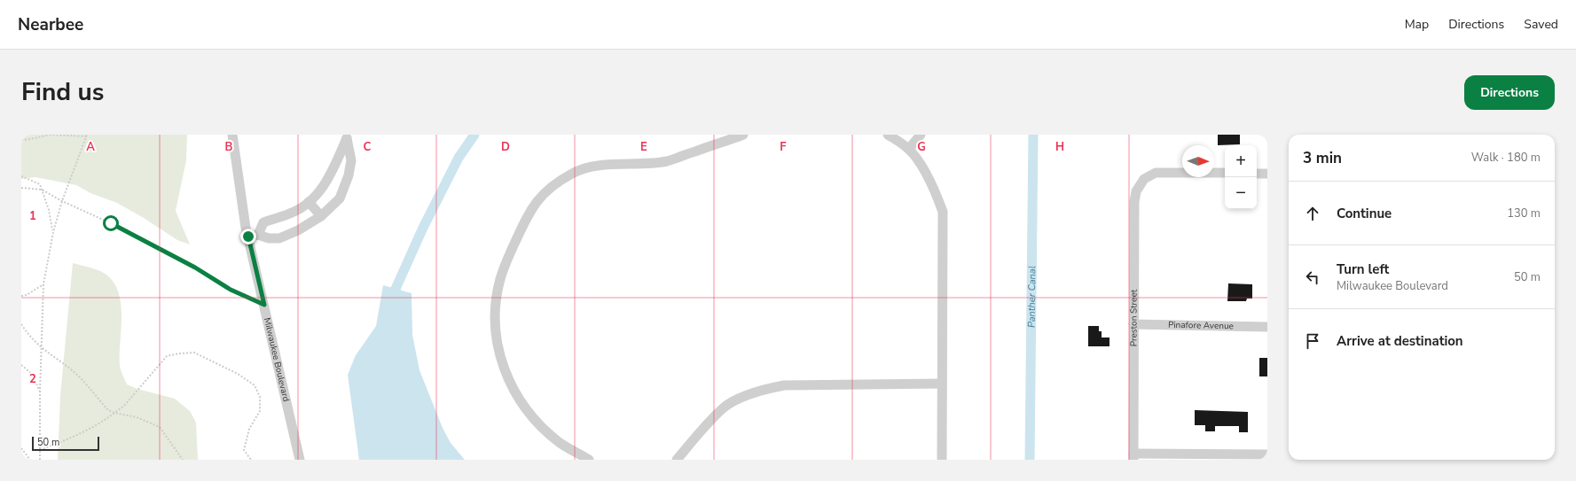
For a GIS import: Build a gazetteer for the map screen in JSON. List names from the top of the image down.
{
  "streets": {
    "street": ["Preston Street", "Pinafore Avenue", "Milwaukee Boulevard"]
  },
  "crossings": [
    ["Preston Street", "Pinafore Avenue"]
  ],
  "water": ["Panther Canal"],
  "scale_bar": "50 m",
  "north": "right",
  "page": {
    "header": "Nearbee",
    "nav": ["Map", "Directions", "Saved"],
    "title": "Find us",
    "buttons": "Directions",
    "heading": ["3 min", "Walk · 180 m"],
    "map_buttons": ["+", "−"],
    "list": [
      ["Continue", "130 m"],
      ["Turn left", "Milwaukee Boulevard", "50 m"],
      "Arrive at destination"
    ],
    "scale": "50 m"
  },
  "grid": {
    "columns": [
      "A",
      "B",
      "C",
      "D",
      "E",
      "F",
      "G",
      "H"
    ],
    "rows": ["1", "2"]
  }
}
